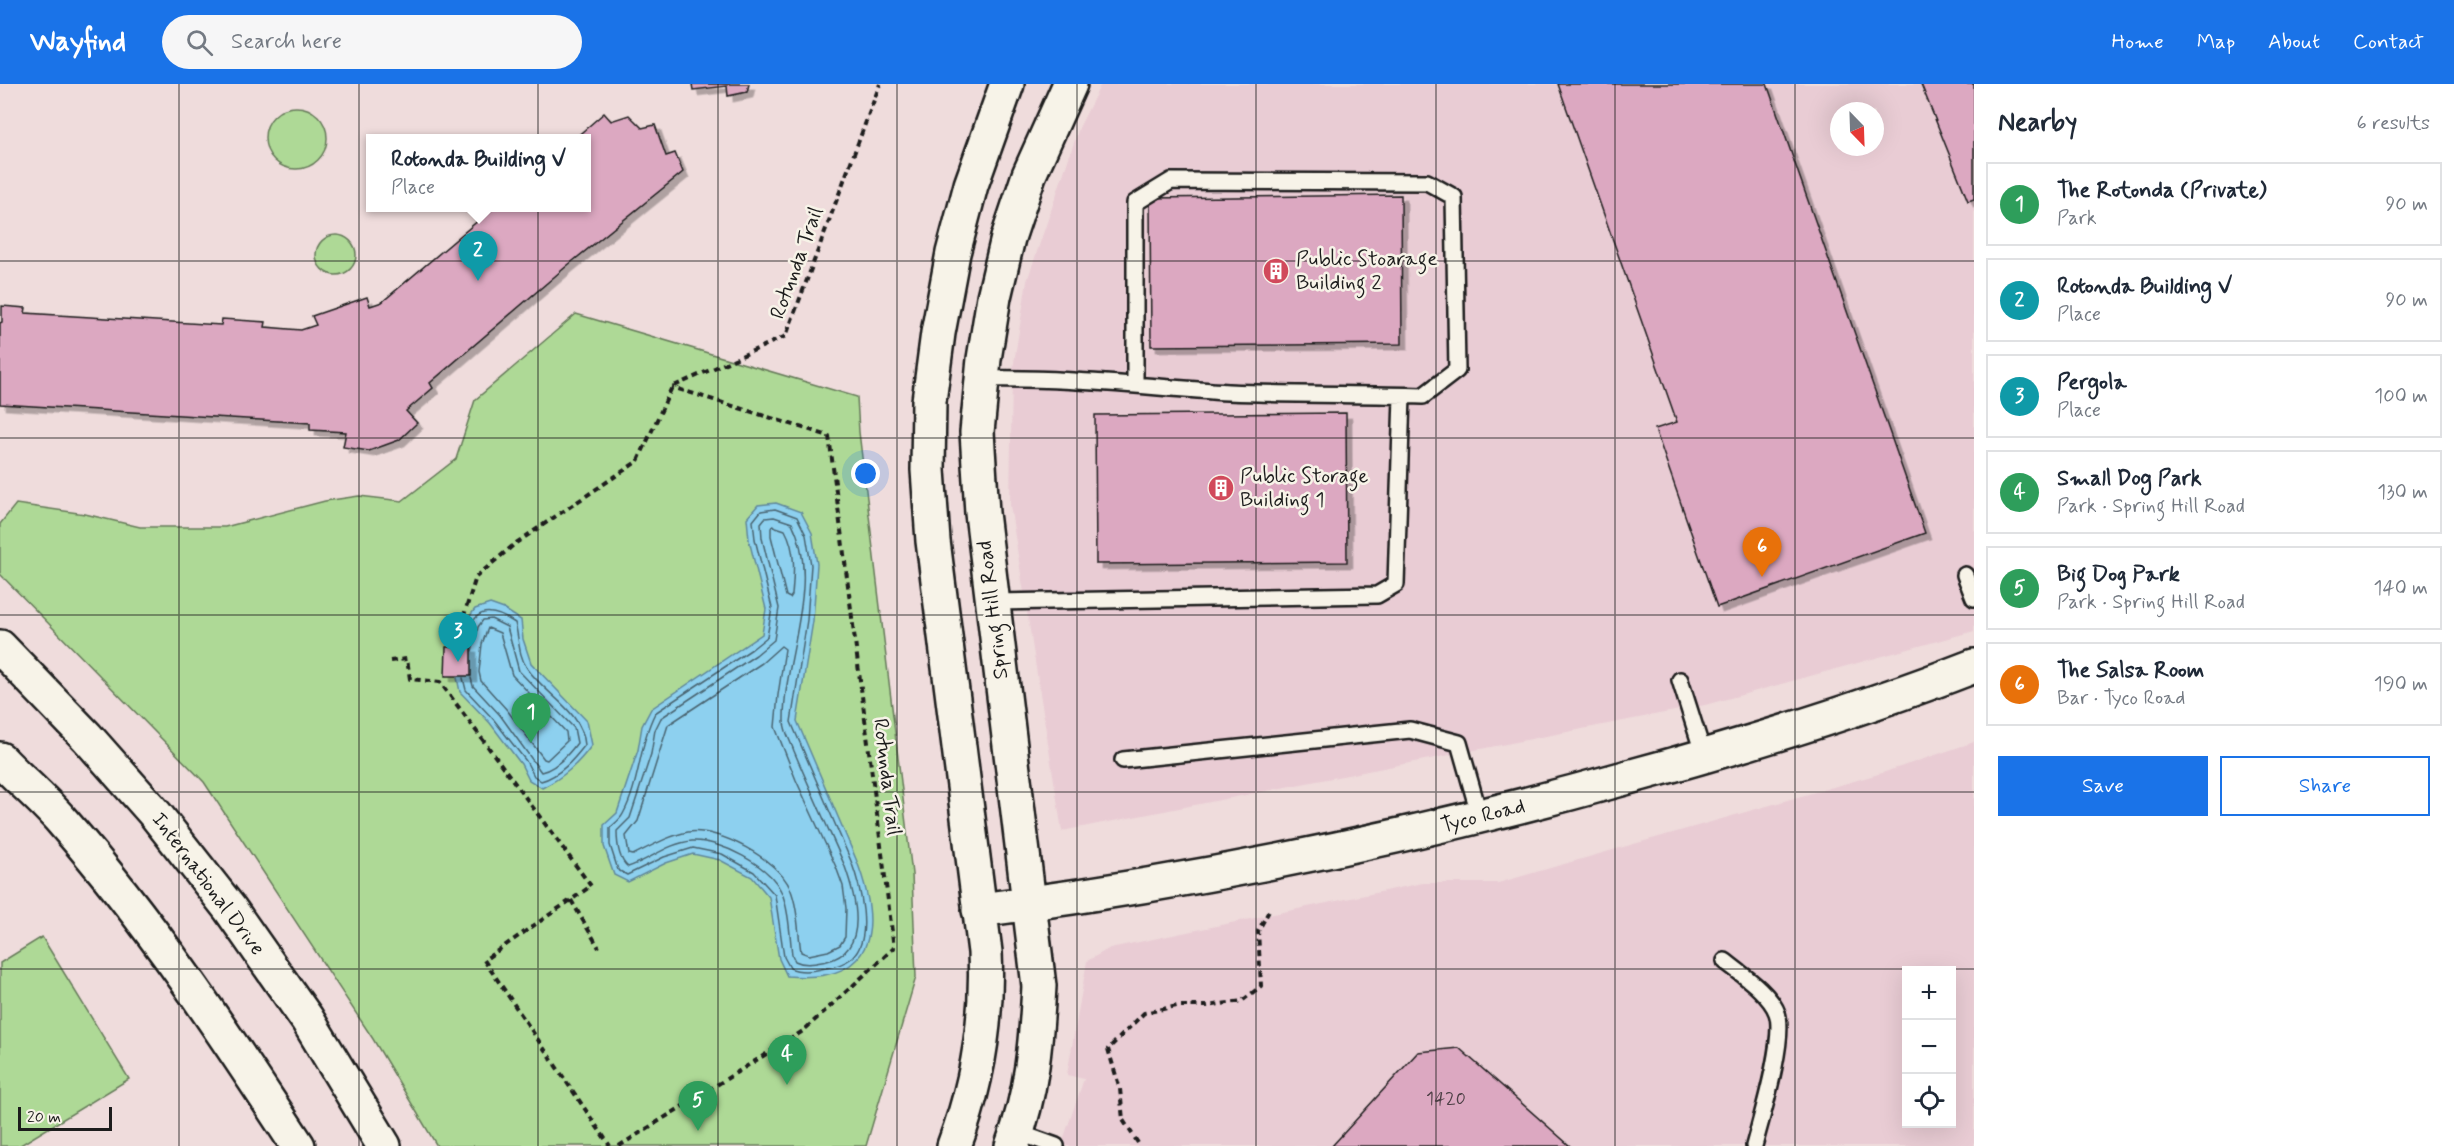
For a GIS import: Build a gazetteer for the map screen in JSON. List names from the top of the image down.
{
  "streets": {
    "main road": ["Spring Hill Road", "Tyco Road", "International Drive"],
    "path": ["Rotunda Trail"]
  },
  "crossings": [
    ["Spring Hill Road", "Tyco Road"]
  ],
  "places": {
    "building": ["Public Stoarage Building 2", "Public Storage Building 1"]
  },
  "house_numbers": ["1420"],
  "scale_bar": "20 m",
  "north": "bottom right",
  "page": {
    "header": "Wayfind",
    "search": "Search here",
    "nav": [
      "Home",
      "Map",
      "About",
      "Contact"
    ],
    "heading": ["Nearby", "6 results"],
    "popup": ["Rotonda Building V", "Place"],
    "list": [
      {
        "mark": "1",
        "name": "The Rotonda (Private)",
        "note": "Park",
        "value": "90 m"
      },
      {
        "mark": "2",
        "name": "Rotonda Building V",
        "note": "Place",
        "value": "90 m"
      },
      {
        "mark": "3",
        "name": "Pergola",
        "note": "Place",
        "value": "100 m"
      },
      {
        "mark": "4",
        "name": "Small Dog Park",
        "note": "Park · Spring Hill Road",
        "value": "130 m"
      },
      {
        "mark": "5",
        "name": "Big Dog Park",
        "note": "Park · Spring Hill Road",
        "value": "140 m"
      },
      {
        "mark": "6",
        "name": "The Salsa Room",
        "note": "Bar · Tyco Road",
        "value": "190 m"
      }
    ],
    "pins": [
      "2",
      "6",
      "3",
      "1",
      "4",
      "5"
    ],
    "buttons": ["Save", "Share"],
    "map_buttons": ["+", "−"],
    "scale": "20 m"
  }
}
